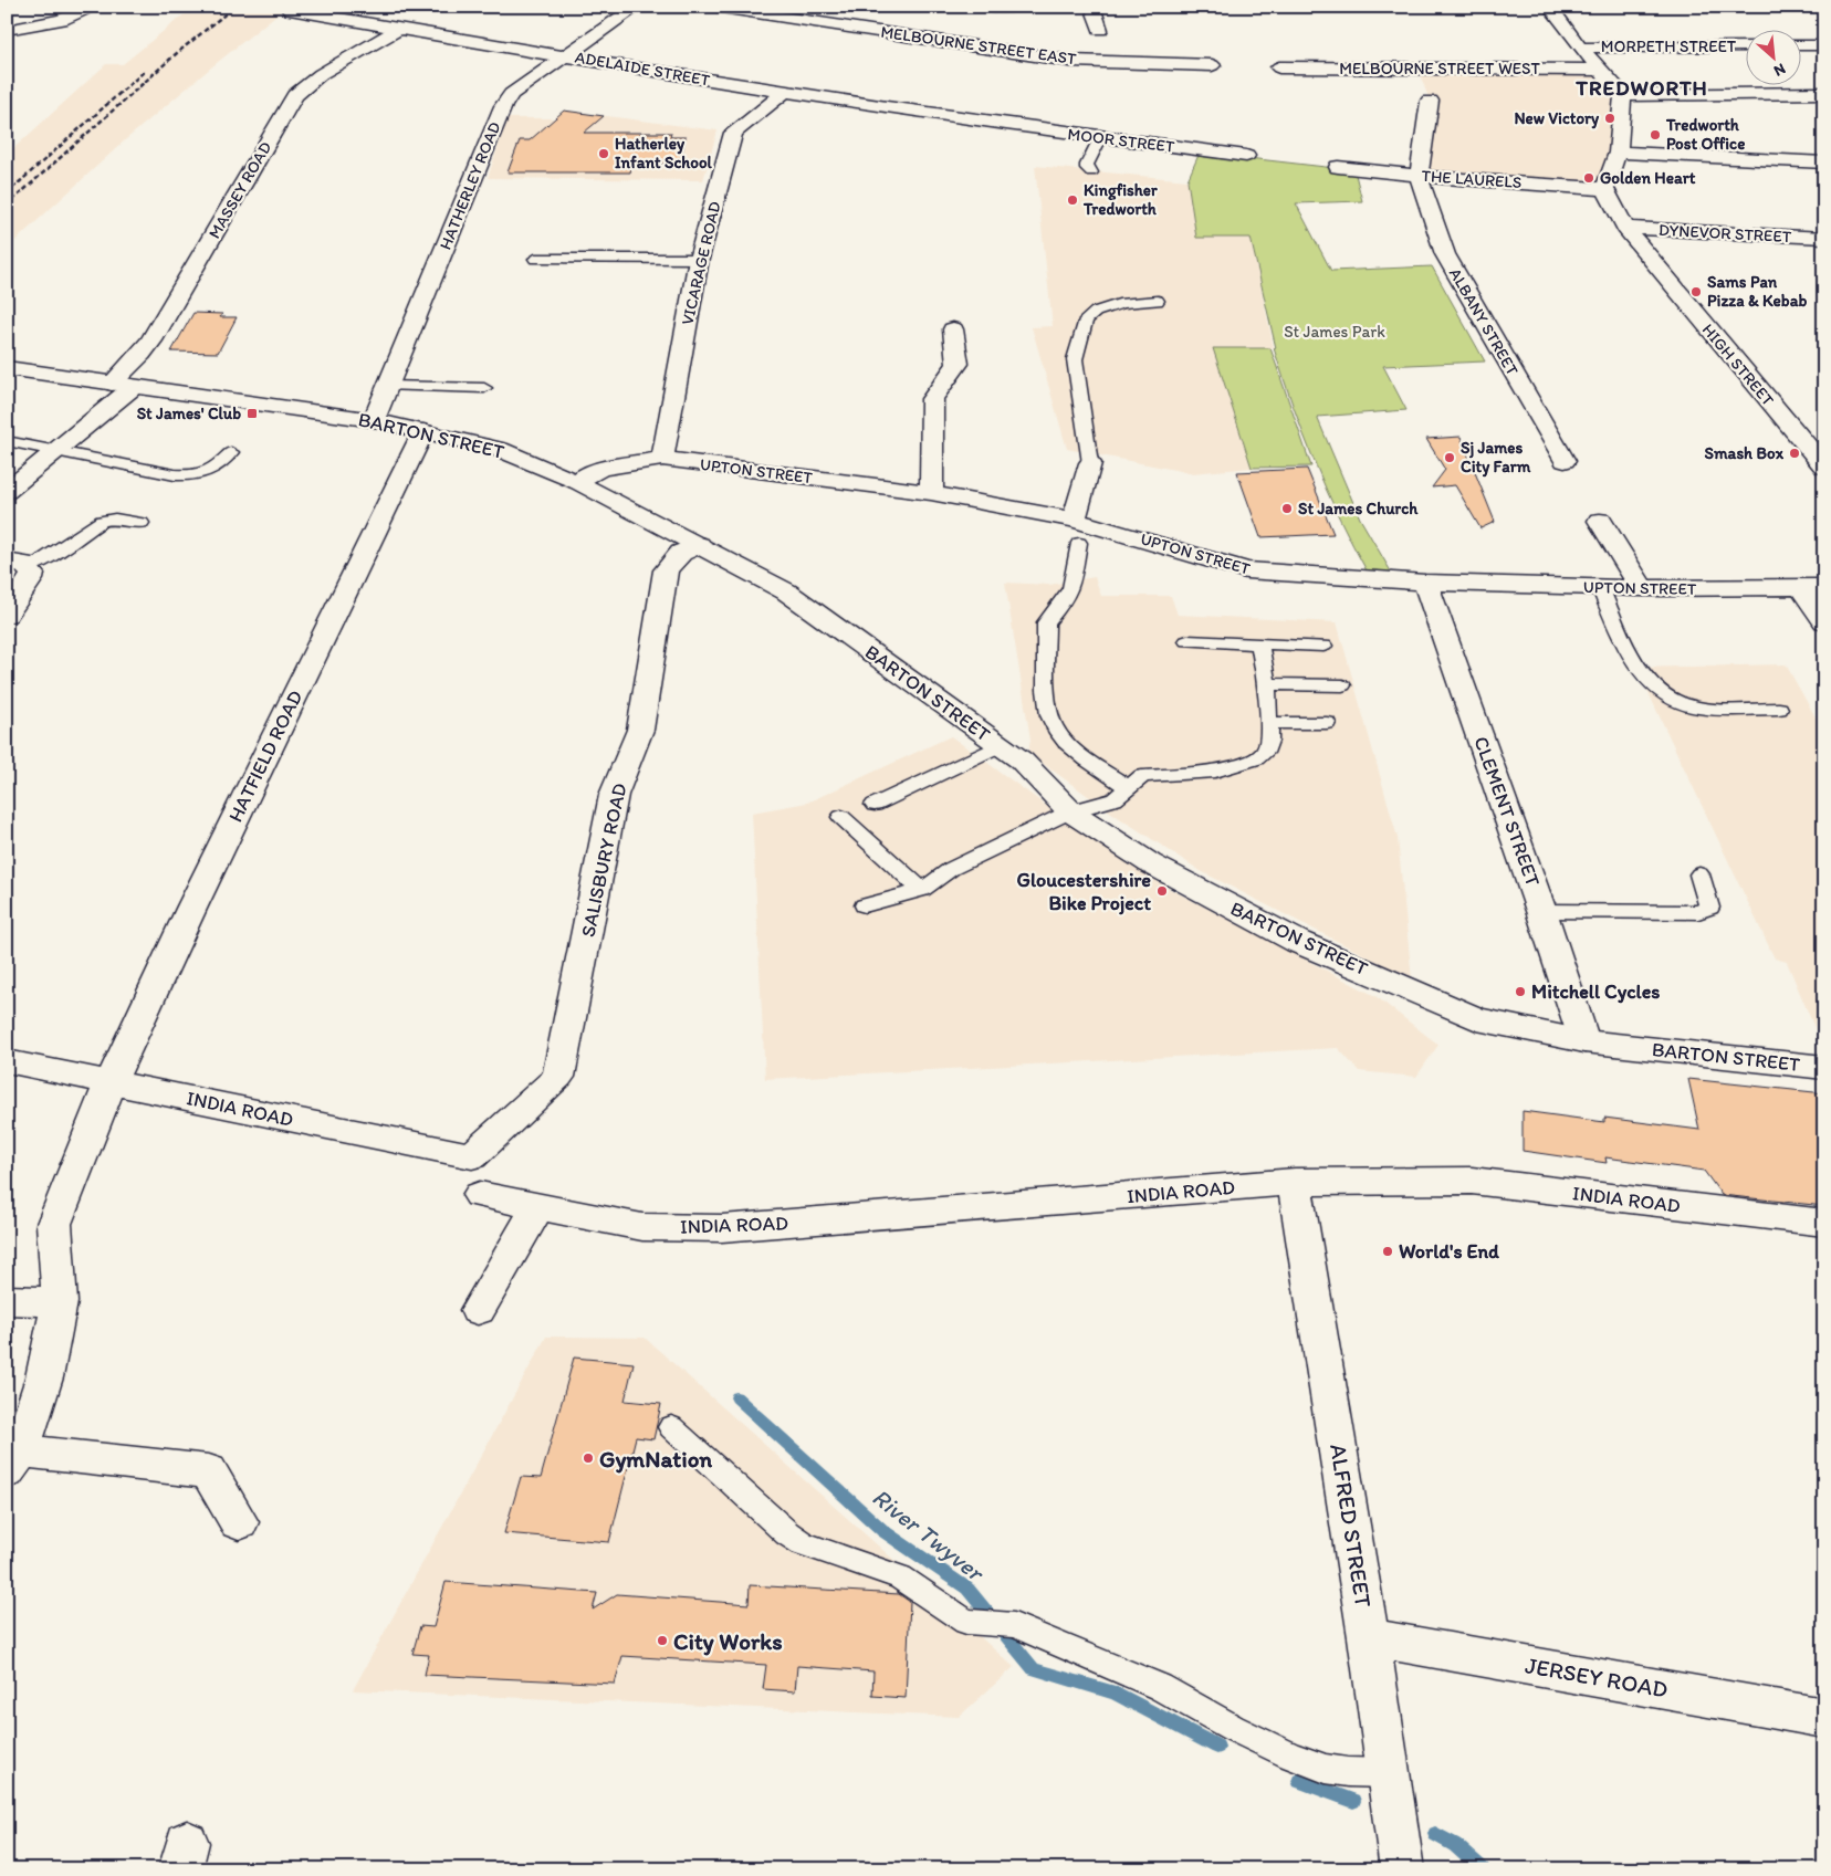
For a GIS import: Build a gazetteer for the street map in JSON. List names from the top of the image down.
{
  "streets": {
    "street": [
      "MELBOURNE STREET EAST",
      "MORPETH STREET",
      "ADELAIDE STREET",
      "MELBOURNE STREET WEST",
      "MOOR STREET",
      "THE LAURELS",
      "HATHERLEY ROAD",
      "MASSEY ROAD",
      "DYNEVOR STREET",
      "VICARAGE ROAD",
      "ALBANY STREET",
      "HIGH STREET",
      "BARTON STREET",
      "UPTON STREET",
      "HATFIELD ROAD",
      "CLEMENT STREET",
      "SALISBURY ROAD",
      "INDIA ROAD",
      "ALFRED STREET",
      "JERSEY ROAD"
    ]
  },
  "crossings": [
    ["ADELAIDE STREET", "MOOR STREET"],
    ["ADELAIDE STREET", "HATHERLEY ROAD"],
    ["ADELAIDE STREET", "MASSEY ROAD"],
    ["ADELAIDE STREET", "VICARAGE ROAD"],
    ["THE LAURELS", "ALBANY STREET"],
    ["THE LAURELS", "HIGH STREET"],
    ["HATHERLEY ROAD", "BARTON STREET"],
    ["MASSEY ROAD", "BARTON STREET"],
    ["DYNEVOR STREET", "HIGH STREET"],
    ["VICARAGE ROAD", "UPTON STREET"],
    ["BARTON STREET", "UPTON STREET"],
    ["BARTON STREET", "HATFIELD ROAD"],
    ["BARTON STREET", "CLEMENT STREET"],
    ["BARTON STREET", "SALISBURY ROAD"],
    ["UPTON STREET", "CLEMENT STREET"],
    ["HATFIELD ROAD", "INDIA ROAD"],
    ["SALISBURY ROAD", "INDIA ROAD"],
    ["INDIA ROAD", "ALFRED STREET"],
    ["ALFRED STREET", "JERSEY ROAD"]
  ],
  "districts": ["TREDWORTH"],
  "water": ["River Twyver"],
  "parks": ["St James Park"],
  "places": {
    "other": [
      "New Victory",
      "Tredworth Post Office",
      "Hatherley Infant School",
      "Golden Heart",
      "Kingfisher Tredworth",
      "Sams Pan Pizza & Kebab",
      "Smash Box",
      "Sj James City Farm",
      "St James Church",
      "Gloucestershire Bike Project",
      "Mitchell Cycles",
      "World's End",
      "GymNation",
      "City Works"
    ],
    "transit": ["St James' Club"]
  },
  "north": "bottom right"
}
